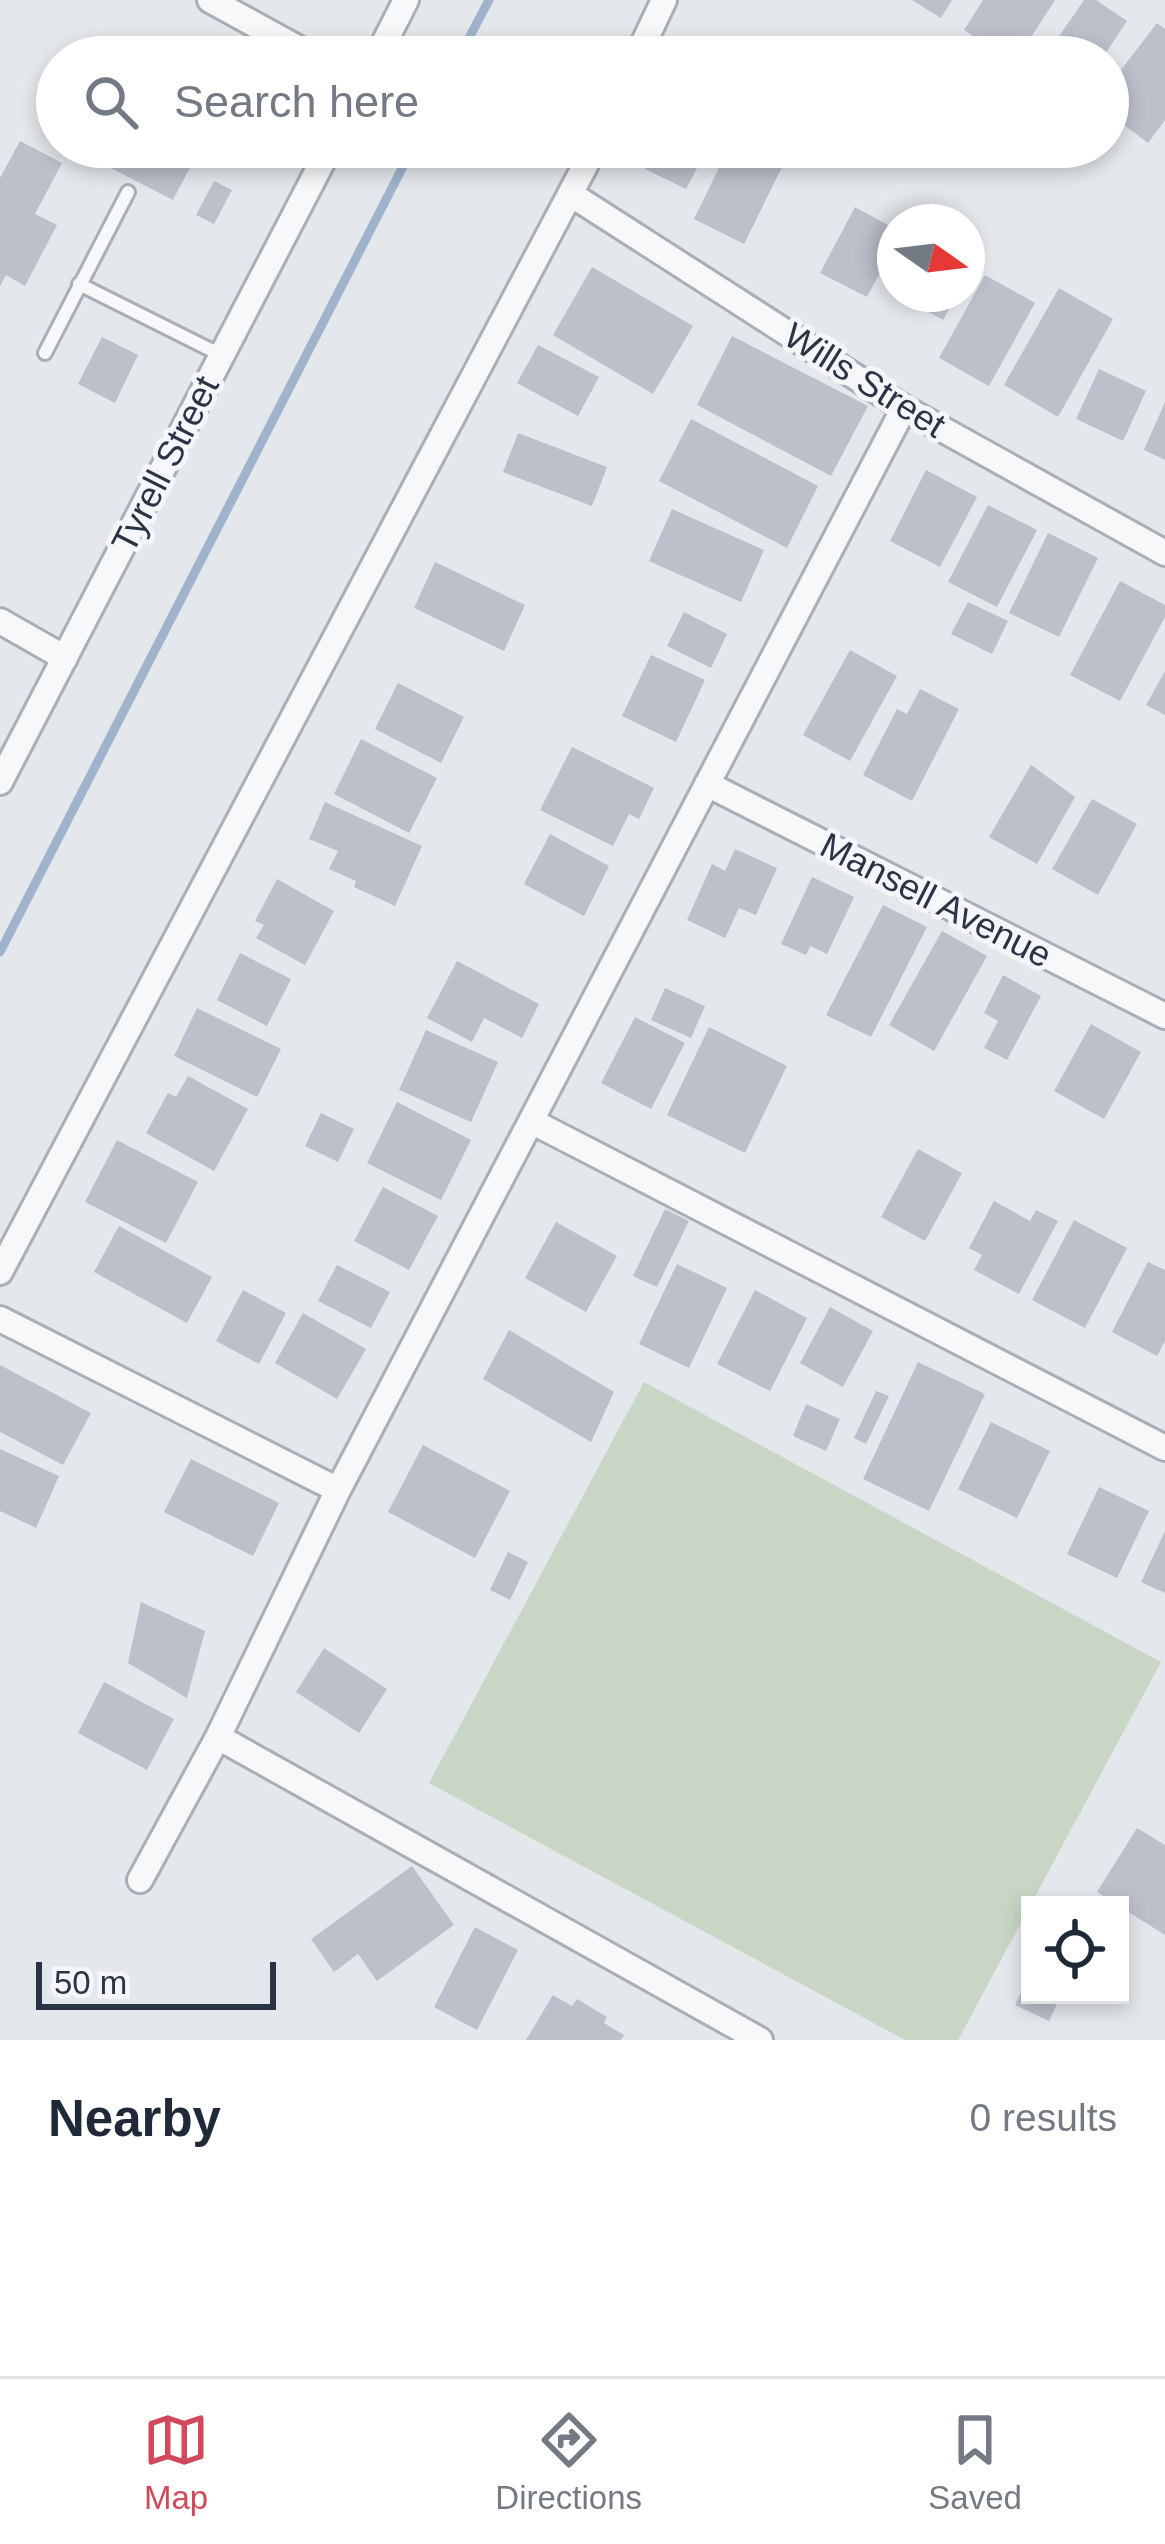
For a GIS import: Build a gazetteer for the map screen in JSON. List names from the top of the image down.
{
  "streets": {
    "street": ["Wills Street", "Tyrell Street", "Mansell Avenue"]
  },
  "scale_bar": "50 m",
  "north": "right",
  "page": {
    "search": "Search here",
    "scale": "50 m",
    "heading": ["Nearby", "0 results"],
    "nav": ["Map", "Directions", "Saved"]
  }
}
